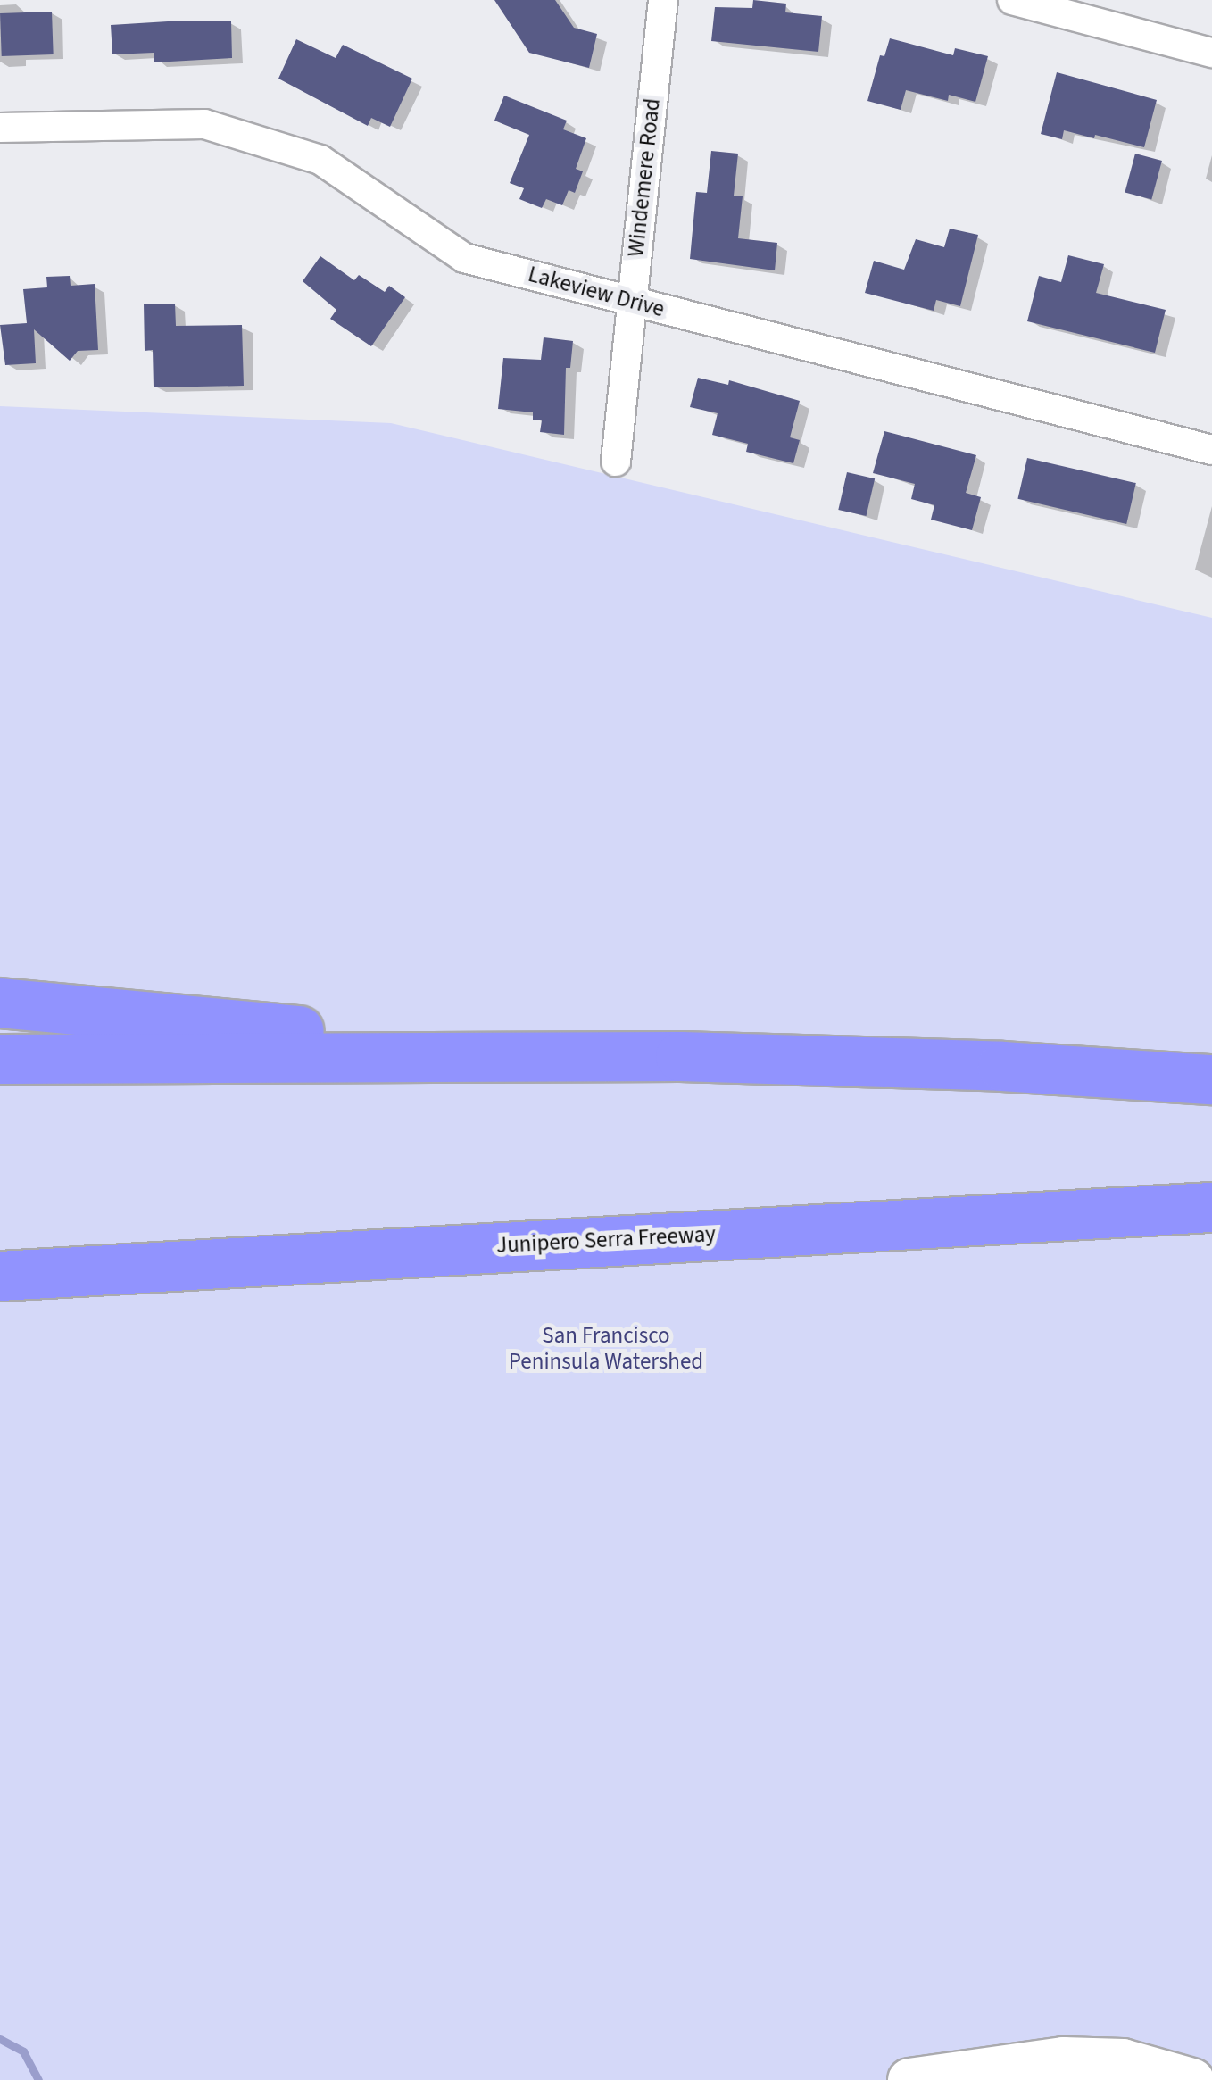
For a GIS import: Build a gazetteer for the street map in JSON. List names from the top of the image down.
{
  "streets": {
    "highway": ["Junipero Serra Freeway"],
    "street": ["Windemere Road", "Lakeview Drive"]
  },
  "crossings": [
    ["Windemere Road", "Lakeview Drive"]
  ],
  "parks": ["San Francisco Peninsula Watershed"]
}
